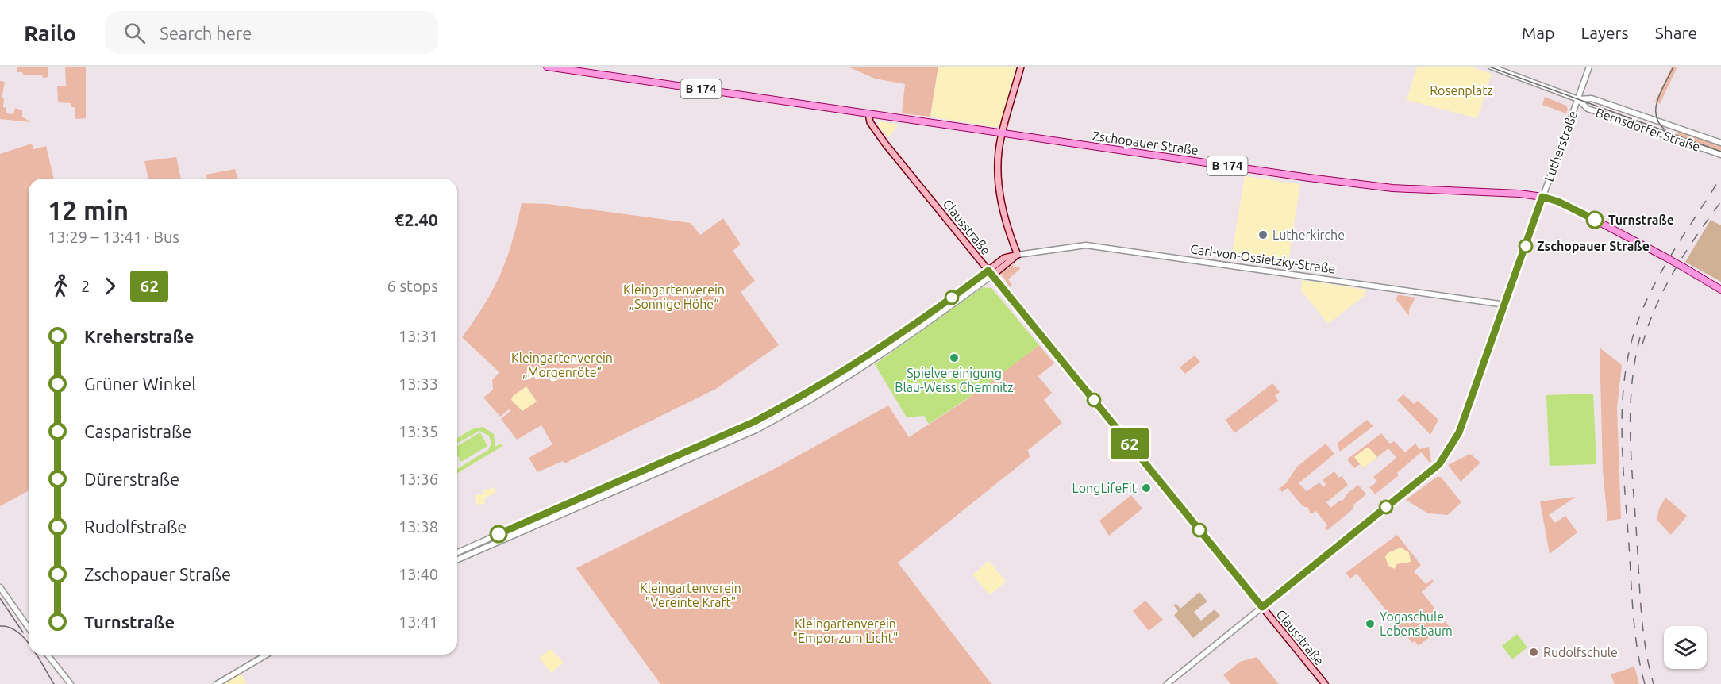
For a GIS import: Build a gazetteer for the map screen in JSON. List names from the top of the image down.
{
  "streets": {
    "main road": [
      "B 174",
      "Zschopauer Straße",
      "Clausstraße",
      "Carl-von-Ossietzky-Straße"
    ],
    "street": ["Bernsdorfer Straße", "Lutherstraße"]
  },
  "crossings": [
    ["Bernsdorfer Straße", "Lutherstraße"],
    ["Zschopauer Straße", "Lutherstraße"],
    ["Zschopauer Straße", "Clausstraße"],
    ["Lutherstraße", "Clausstraße"],
    ["Lutherstraße", "Carl-von-Ossietzky-Straße"],
    ["Clausstraße", "Carl-von-Ossietzky-Straße"]
  ],
  "parks": [
    "Rosenplatz",
    "Kleingartenverein „Sonnige Höhe“",
    "Kleingartenverein „Morgenröte“",
    "Kleingartenverein \"Vereinte Kraft\"",
    "Kleingartenverein \"Empor zum Licht\""
  ],
  "places": [
    "Turnstraße",
    "Lutherkirche",
    "Zschopauer Straße",
    "Spielvereinigung Blau-Weiss Chemnitz",
    "LongLifeFit",
    "Yogaschule Lebensbaum",
    "Rudolfschule"
  ],
  "lines": ["bus line 62"],
  "page": {
    "header": "Railo",
    "search": "Search here",
    "nav": ["Map", "Layers", "Share"],
    "on_map": "62",
    "heading": ["12 min", "13:29 – 13:41 · Bus", "€2.40"],
    "legs": ["2", "62", "6 stops"],
    "list": [
      {
        "name": "Kreherstraße",
        "value": "13:31"
      },
      {
        "name": "Grüner Winkel",
        "value": "13:33"
      },
      {
        "name": "Casparistraße",
        "value": "13:35"
      },
      {
        "name": "Dürerstraße",
        "value": "13:36"
      },
      {
        "name": "Rudolfstraße",
        "value": "13:38"
      },
      {
        "name": "Zschopauer Straße",
        "value": "13:40"
      },
      {
        "name": "Turnstraße",
        "value": "13:41"
      }
    ]
  }
}
